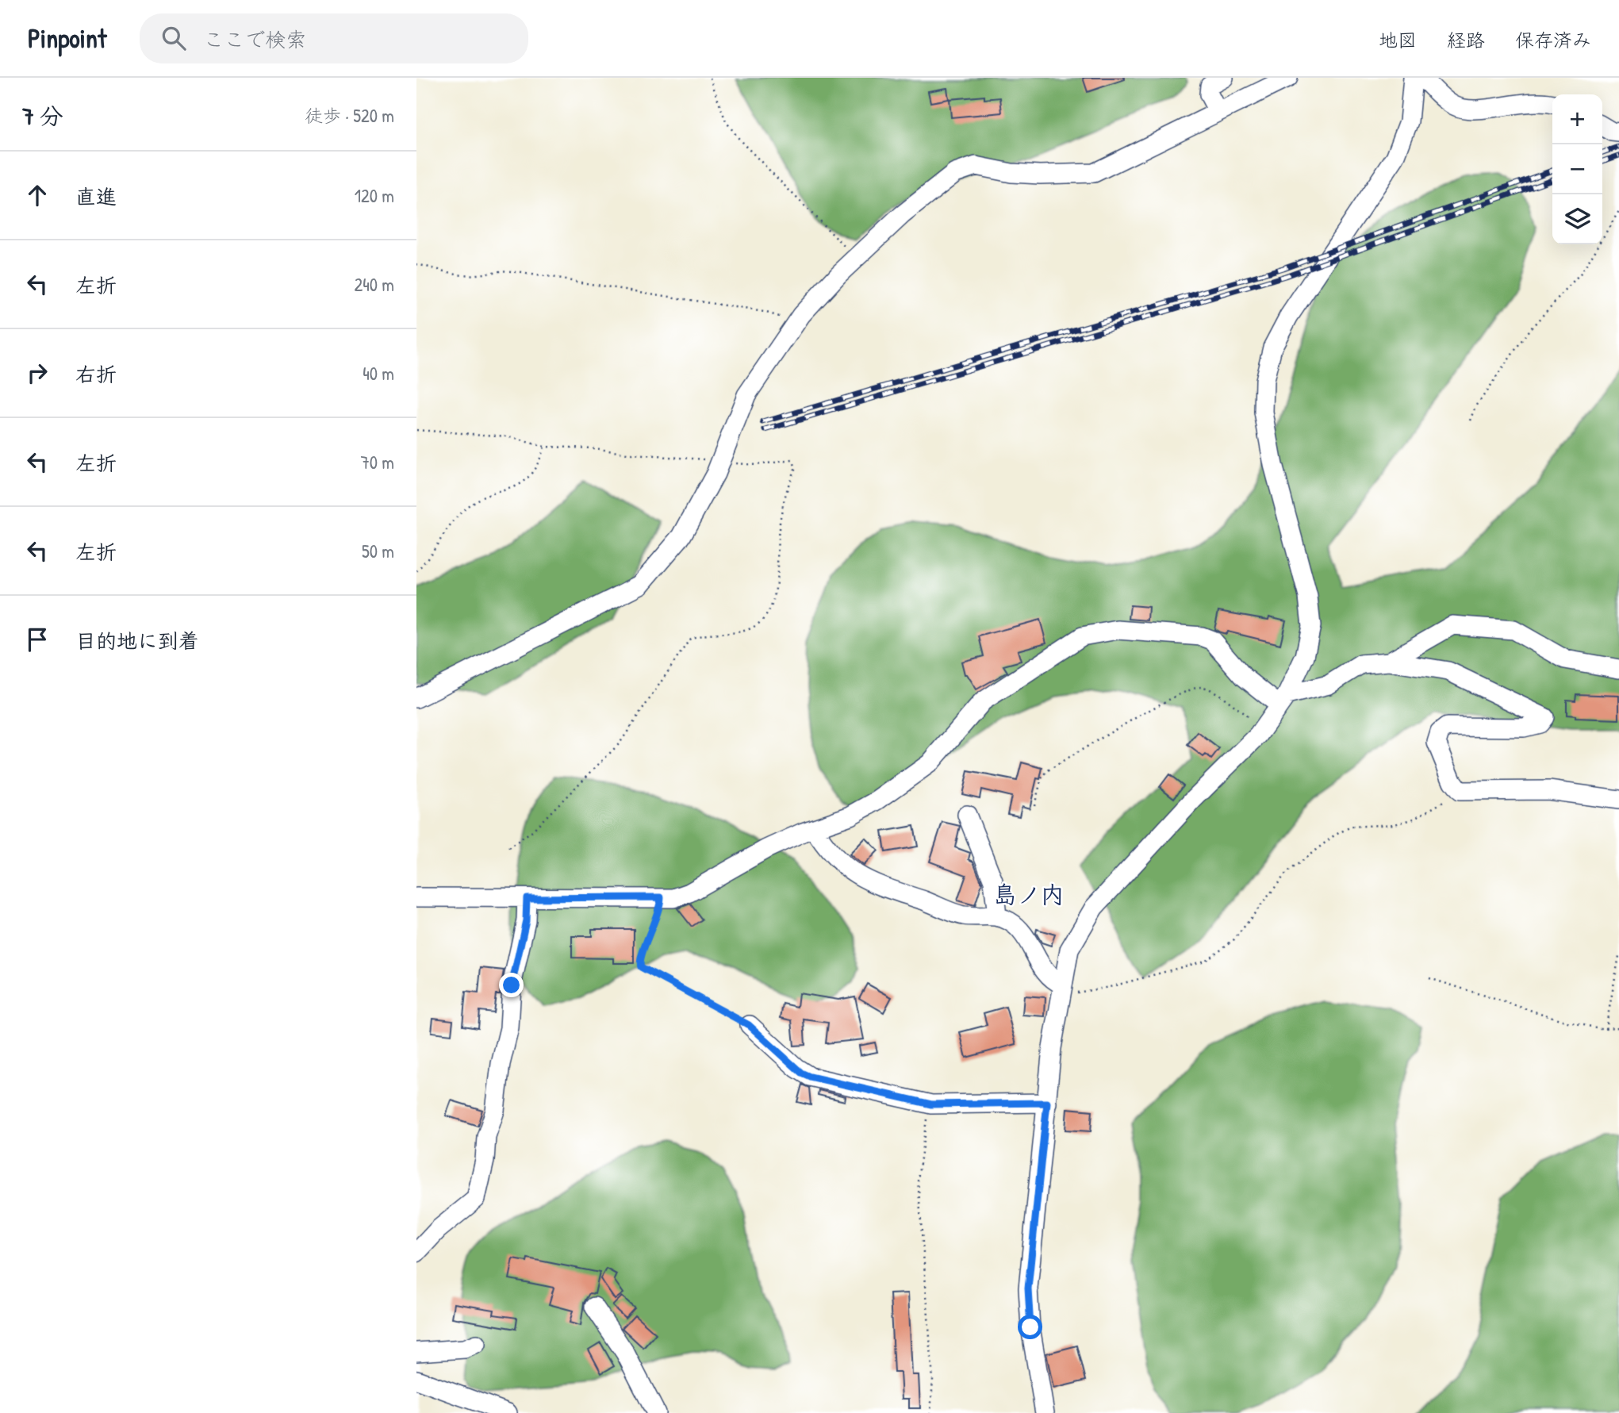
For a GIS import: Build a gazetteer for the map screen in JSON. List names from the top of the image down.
{
  "districts": ["島ノ内"],
  "page": {
    "header": "Pinpoint",
    "search": "ここで検索",
    "nav": ["地図", "経路", "保存済み"],
    "heading": ["7 分", "徒歩 · 520 m"],
    "map_buttons": ["+", "−"],
    "list": [
      ["直進", "120 m"],
      ["左折", "240 m"],
      ["右折", "40 m"],
      ["左折", "70 m"],
      ["左折", "50 m"],
      "目的地に到着"
    ]
  }
}
